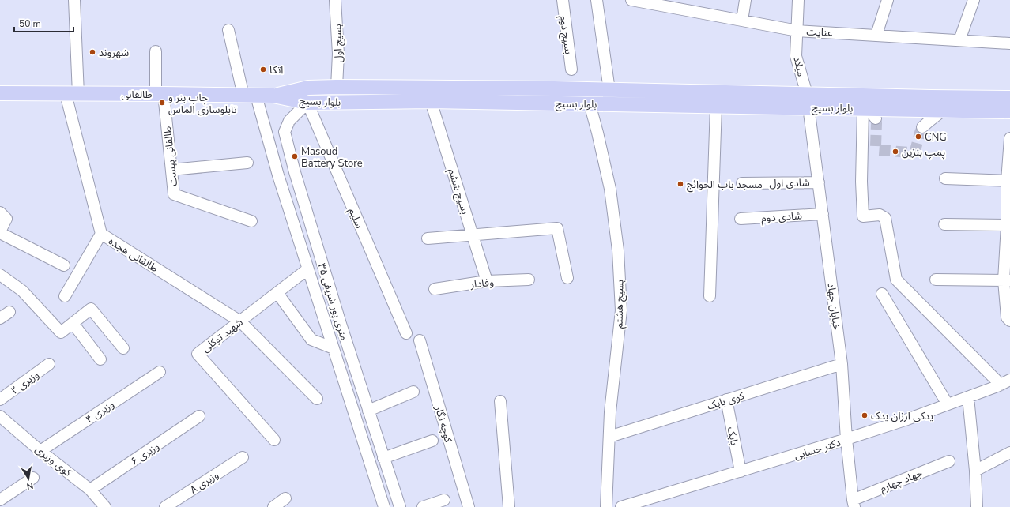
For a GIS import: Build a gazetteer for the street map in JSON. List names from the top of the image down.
{
  "streets": {
    "main road": ["طالقانی", "بلوار بسیج"],
    "street": [
      "عنایت",
      "بسيج دوم",
      "بسیج اول",
      "میلاد",
      "طالقانی بیست",
      "شادی اول",
      "بسیج ششم",
      "شادی دوم",
      "سلیم",
      "طالقانی هجده",
      "وفادار",
      "۳۵ متری پور شریفی",
      "بسیج هشتم",
      "خیابان جهاد",
      "شهید توکلی",
      "وزیری ۲",
      "کوی بابک",
      "وزیری ۴",
      "کوچه نگار",
      "بابک",
      "دکتر حسابی",
      "وزیری ۶",
      "کوی وزیری",
      "جهاد چهارم",
      "وزیری ۸"
    ]
  },
  "crossings": [
    ["عنایت", "میلاد"],
    ["بسیج اول", "بلوار بسیج"],
    ["میلاد", "بلوار بسیج"],
    ["میلاد", "خیابان جهاد"],
    ["طالقانی", "بلوار بسیج"],
    ["طالقانی", "طالقانی بیست"],
    ["طالقانی", "طالقانی هجده"],
    ["طالقانی", "۳۵ متری پور شریفی"],
    ["بلوار بسیج", "بسیج ششم"],
    ["بلوار بسیج", "سلیم"],
    ["بلوار بسیج", "۳۵ متری پور شریفی"],
    ["بلوار بسیج", "بسیج هشتم"],
    ["بلوار بسیج", "خیابان جهاد"],
    ["شادی اول", "خیابان جهاد"],
    ["بسیج ششم", "وفادار"],
    ["شادی دوم", "خیابان جهاد"],
    ["سلیم", "۳۵ متری پور شریفی"],
    ["طالقانی هجده", "شهید توکلی"],
    ["۳۵ متری پور شریفی", "شهید توکلی"],
    ["بسیج هشتم", "کوی بابک"],
    ["خیابان جهاد", "کوی بابک"],
    ["خیابان جهاد", "دکتر حسابی"],
    ["خیابان جهاد", "جهاد چهارم"],
    ["کوی بابک", "بابک"],
    ["وزیری ۴", "کوی وزیری"],
    ["بابک", "دکتر حسابی"],
    ["وزیری ۶", "کوی وزیری"]
  ],
  "places": [
    "شهروند",
    "اتکا",
    "چاپ بنر و تابلوسازی الماس",
    "CNG",
    "پمپ بنزین",
    "Masoud Battery Store",
    "مسجد باب الحوائج",
    "یدکی ارزان یدک"
  ],
  "scale_bar": "50 m",
  "north": "bottom"
}
